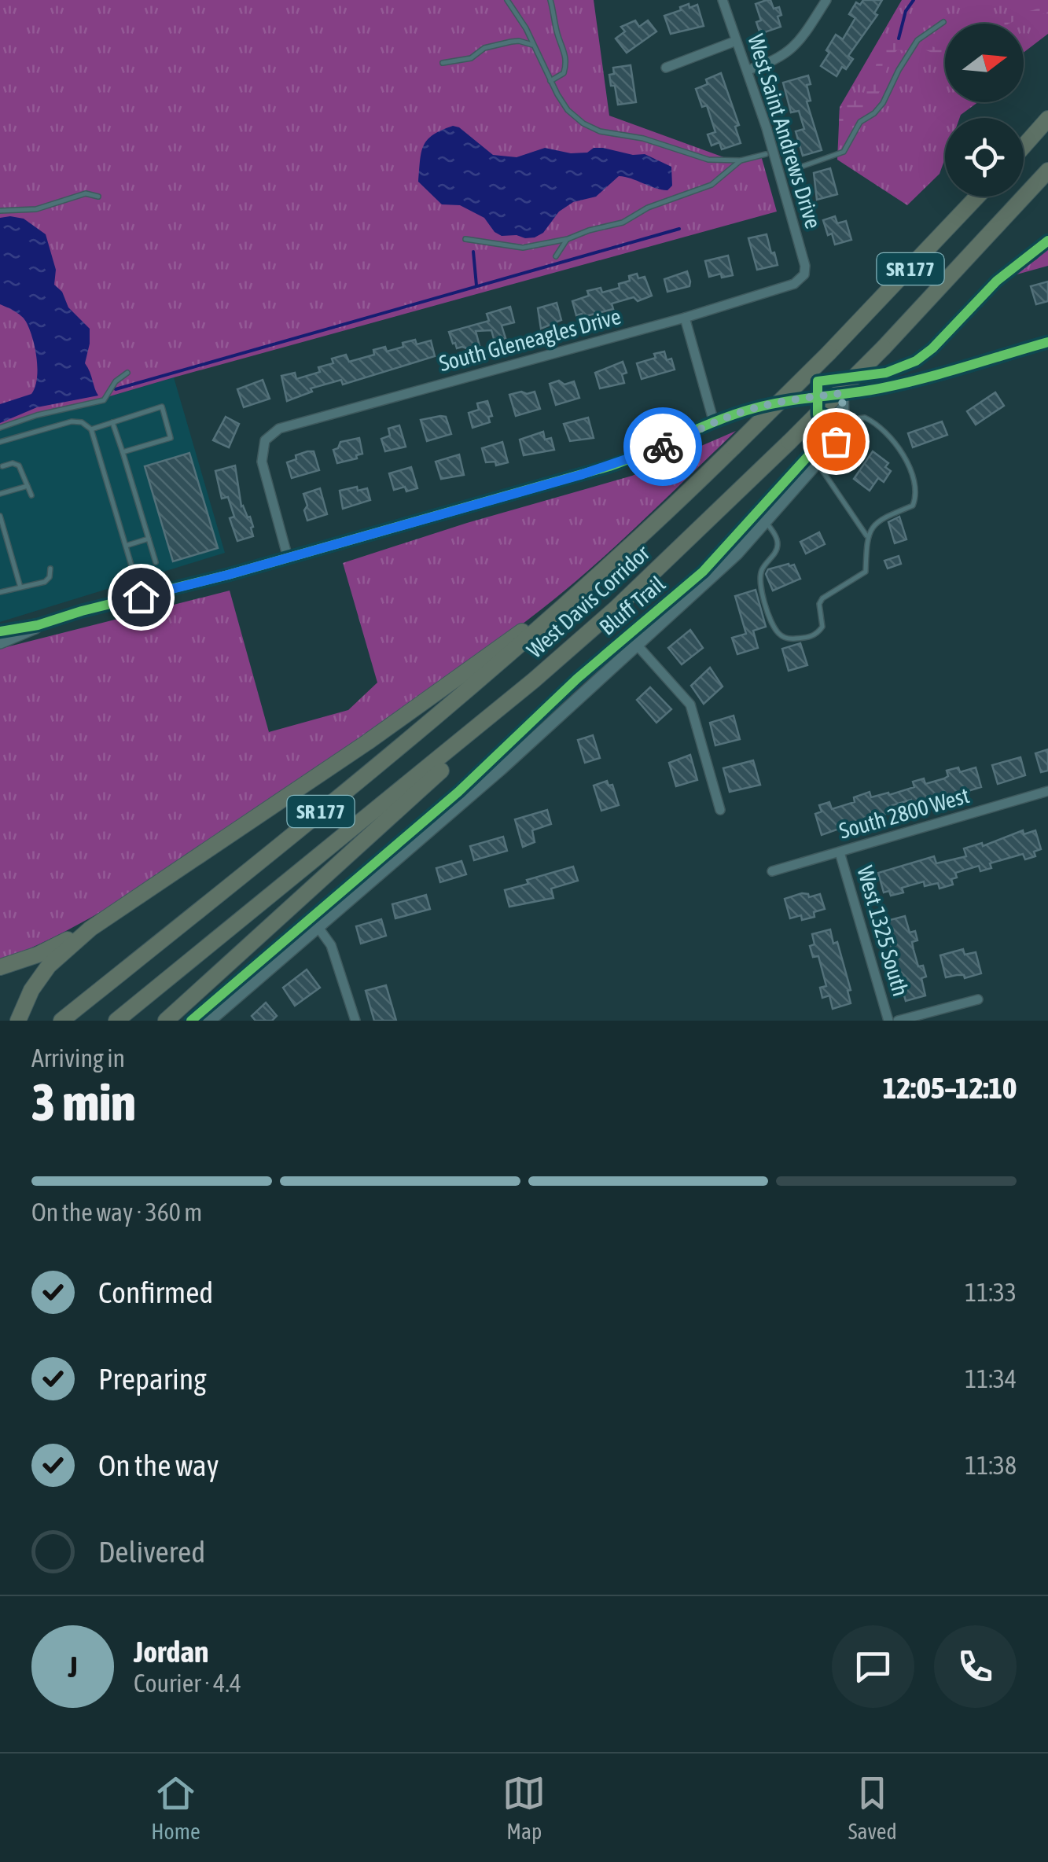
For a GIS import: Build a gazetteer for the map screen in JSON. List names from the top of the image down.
{
  "streets": {
    "highway": ["SR 177", "West Davis Corridor"],
    "street": [
      "West Saint Andrews Drive",
      "South Gleneagles Drive",
      "South 2800 West",
      "West 1325 South"
    ],
    "cycle path": ["Bluff Trail"]
  },
  "crossings": [
    ["West Saint Andrews Drive", "South Gleneagles Drive"],
    ["South 2800 West", "West 1325 South"]
  ],
  "north": "right",
  "page": {
    "heading": ["3 min", "Arriving in", "12:05–12:10"],
    "panel": ["Jordan", "Courier · 4.4"],
    "bar": "On the way · 360 m",
    "list": [
      ["Confirmed", "11:33"],
      ["Preparing", "11:34"],
      ["On the way", "11:38"],
      "Delivered"
    ],
    "round": "J",
    "tabs": ["Home", "Map", "Saved"]
  }
}
